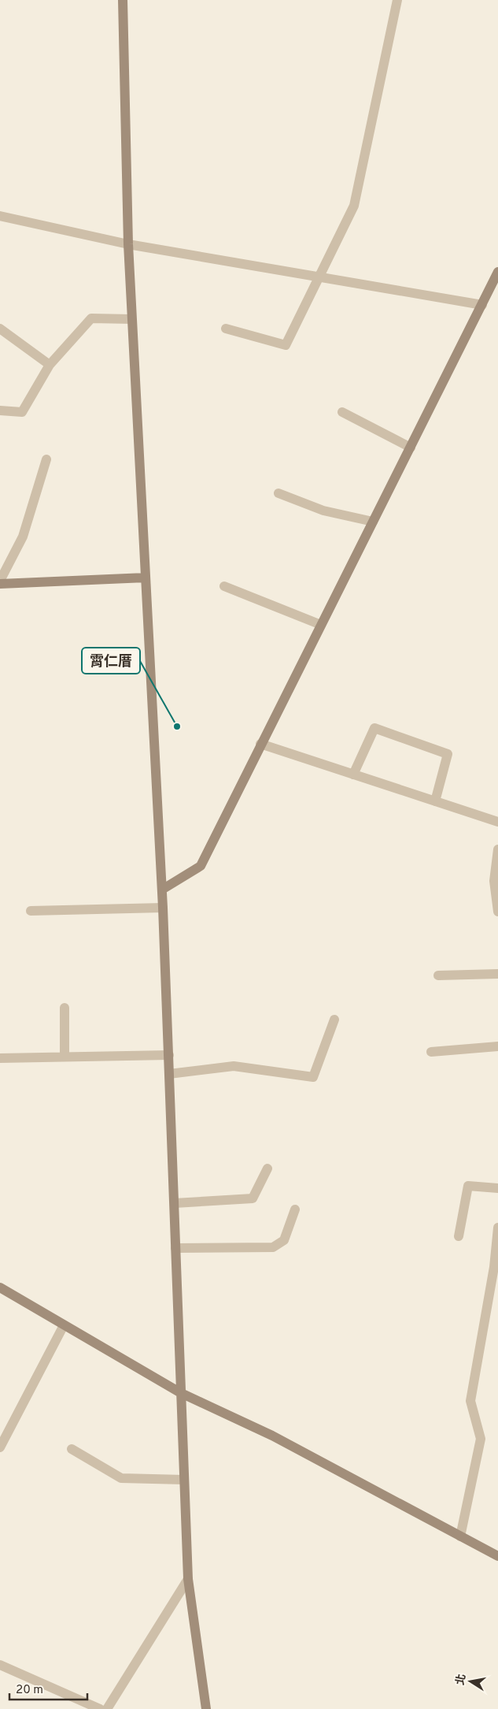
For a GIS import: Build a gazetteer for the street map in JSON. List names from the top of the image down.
{
  "places": ["霄仁厝"],
  "scale_bar": "20 m",
  "north": "left"
}
